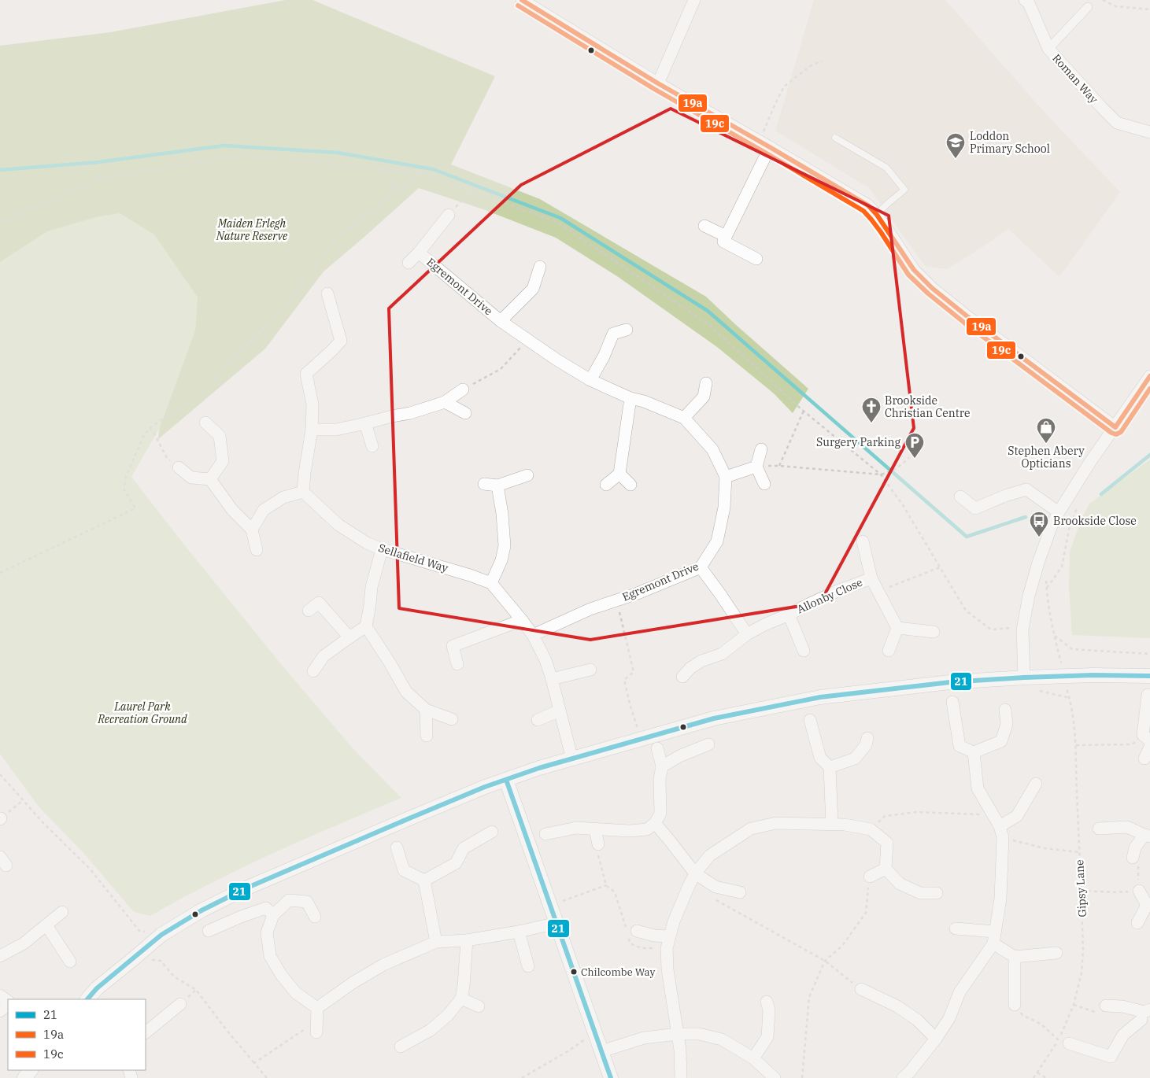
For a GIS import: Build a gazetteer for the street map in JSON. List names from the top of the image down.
{
  "streets": {
    "street": [
      "Roman Way",
      "Egremont Drive",
      "Sellafield Way",
      "Allonby Close"
    ],
    "path": ["Gipsy Lane"]
  },
  "crossings": [
    ["Egremont Drive", "Sellafield Way"]
  ],
  "parks": ["Maiden Erlegh Nature Reserve", "Laurel Park Recreation Ground"],
  "places": {
    "school or university": ["Loddon Primary School"],
    "church": ["Brookside Christian Centre"],
    "shop": ["Stephen Abery Opticians"],
    "parking": ["Surgery Parking"],
    "bus stop": ["Brookside Close"],
    "other": ["Chilcombe Way"]
  },
  "lines": ["transit line 19a", "transit line 19c", "transit line 21"],
  "legend": ["21", "19a", "19c"]
}
